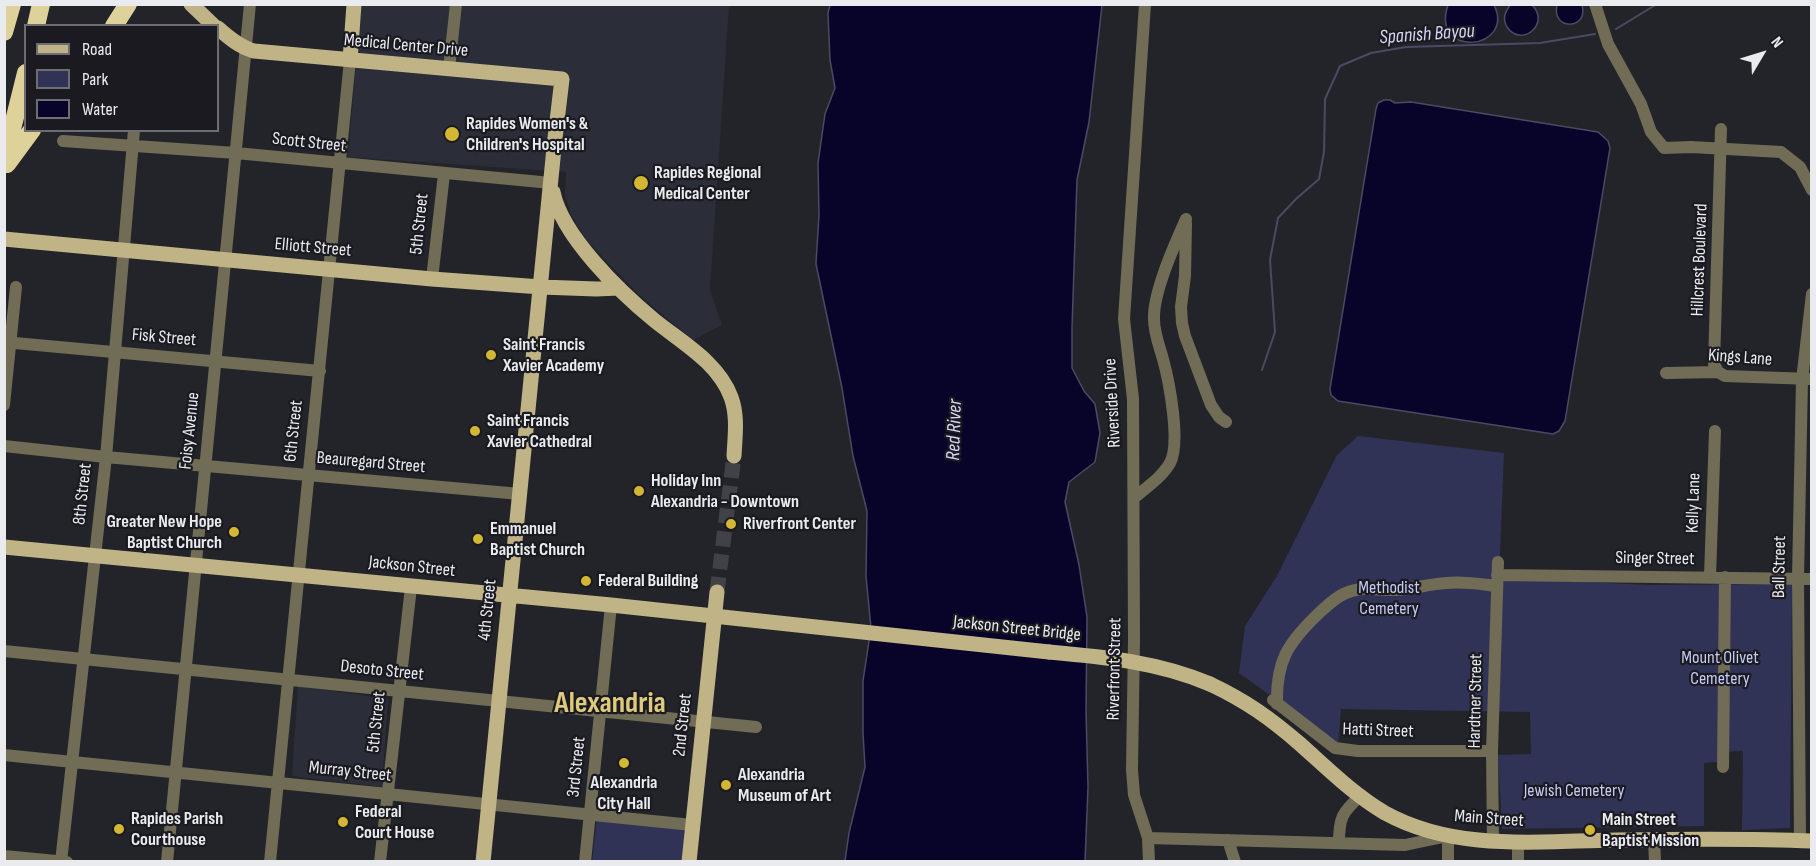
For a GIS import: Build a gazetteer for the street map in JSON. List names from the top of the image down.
{
  "streets": {
    "main road": [
      "Medical Center Drive",
      "Elliott Street",
      "6th Street",
      "Jackson Street",
      "4th Street",
      "Jackson Street Bridge",
      "2nd Street",
      "Main Street"
    ],
    "street": [
      "Scott Street",
      "5th Street",
      "Hillcrest Boulevard",
      "Fisk Street",
      "Kings Lane",
      "Riverside Drive",
      "Foisy Avenue",
      "Beauregard Street",
      "8th Street",
      "Kelly Lane",
      "Singer Street",
      "Ball Street",
      "Riverfront Street",
      "Desoto Street",
      "Hardtner Street",
      "Hatti Street",
      "3rd Street",
      "Murray Street"
    ]
  },
  "crossings": [
    ["Medical Center Drive", "Foisy Avenue"],
    ["Medical Center Drive", "6th Street"],
    ["Medical Center Drive", "4th Street"],
    ["Scott Street", "5th Street"],
    ["Scott Street", "Foisy Avenue"],
    ["Scott Street", "6th Street"],
    ["Scott Street", "8th Street"],
    ["Scott Street", "4th Street"],
    ["5th Street", "Elliott Street"],
    ["5th Street", "Jackson Street"],
    ["5th Street", "Desoto Street"],
    ["5th Street", "Murray Street"],
    ["Elliott Street", "Foisy Avenue"],
    ["Elliott Street", "6th Street"],
    ["Elliott Street", "8th Street"],
    ["Elliott Street", "4th Street"],
    ["Hillcrest Boulevard", "Kings Lane"],
    ["Fisk Street", "Foisy Avenue"],
    ["Fisk Street", "6th Street"],
    ["Fisk Street", "8th Street"],
    ["Kings Lane", "Ball Street"],
    ["Riverside Drive", "Riverfront Street"],
    ["Foisy Avenue", "Beauregard Street"],
    ["Foisy Avenue", "Jackson Street"],
    ["Foisy Avenue", "Desoto Street"],
    ["Foisy Avenue", "Murray Street"],
    ["6th Street", "Beauregard Street"],
    ["6th Street", "Jackson Street"],
    ["6th Street", "Desoto Street"],
    ["6th Street", "Murray Street"],
    ["Beauregard Street", "8th Street"],
    ["Beauregard Street", "4th Street"],
    ["8th Street", "Jackson Street"],
    ["8th Street", "Desoto Street"],
    ["8th Street", "Murray Street"],
    ["Kelly Lane", "Singer Street"],
    ["Singer Street", "Ball Street"],
    ["Singer Street", "Hardtner Street"],
    ["Singer Street", "Hatti Street"],
    ["Jackson Street", "4th Street"],
    ["Jackson Street", "Jackson Street Bridge"],
    ["Jackson Street", "2nd Street"],
    ["Jackson Street", "3rd Street"],
    ["Ball Street", "Main Street"],
    ["4th Street", "Desoto Street"],
    ["4th Street", "Murray Street"],
    ["Jackson Street Bridge", "Main Street"],
    ["Desoto Street", "2nd Street"],
    ["Desoto Street", "3rd Street"],
    ["Hardtner Street", "Hatti Street"],
    ["Hardtner Street", "Main Street"],
    ["2nd Street", "Murray Street"],
    ["3rd Street", "Murray Street"]
  ],
  "districts": ["Alexandria"],
  "water": ["Spanish Bayou", "Red River"],
  "parks": ["Methodist Cemetery", "Mount Olivet Cemetery", "Jewish Cemetery"],
  "places": [
    "Rapides Women's & Children's Hospital",
    "Rapides Regional Medical Center",
    "Saint Francis Xavier Academy",
    "Saint Francis Xavier Cathedral",
    "Holiday Inn Alexandria - Downtown",
    "Riverfront Center",
    "Greater New Hope Baptist Church",
    "Emmanuel Baptist Church",
    "Federal Building",
    "Alexandria City Hall",
    "Alexandria Museum of Art",
    "Federal Court House",
    "Rapides Parish Courthouse",
    "Main Street Baptist Mission"
  ],
  "legend": ["Road", "Park", "Water"],
  "north": "top right"
}
